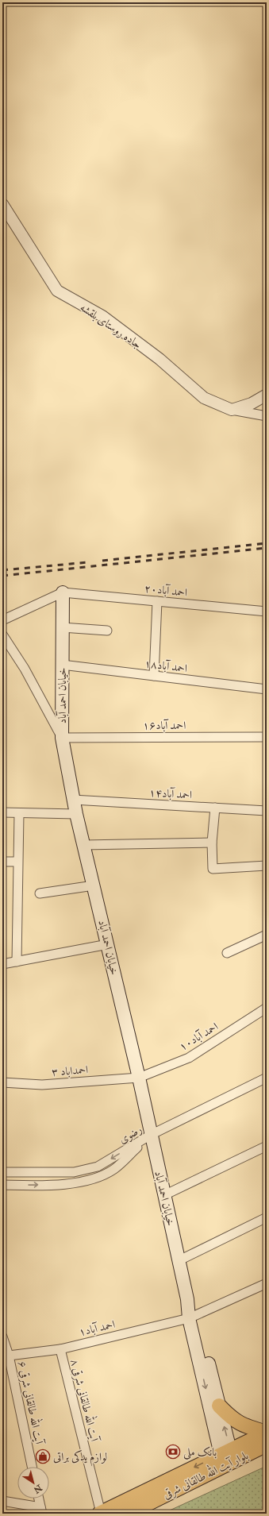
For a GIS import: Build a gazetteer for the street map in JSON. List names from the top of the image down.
{
  "streets": {
    "main road": ["خیابان احمد آباد", "بلوار آیت الله طالقانی شرقی"],
    "street": [
      "جاده روستای بلقشه",
      "احمد آباد۲۰",
      "احمد آباد۱۸",
      "احمد آباد۱۶",
      "احمد آباد۱۴",
      "احمد آباد۱۰",
      "احمداباد ۳",
      "رضوی",
      "احمد آباد۱",
      "آیت الله طالقانی شرقی ۸",
      "آیت الله طالقانی شرقی ۶"
    ]
  },
  "crossings": [
    ["احمد آباد۲۰", "خیابان احمد آباد"],
    ["احمد آباد۱۸", "خیابان احمد آباد"],
    ["خیابان احمد آباد", "احمد آباد۱۶"],
    ["خیابان احمد آباد", "احمد آباد۱۴"],
    ["خیابان احمد آباد", "احمد آباد۱۰"],
    ["خیابان احمد آباد", "احمداباد ۳"],
    ["خیابان احمد آباد", "رضوی"],
    ["خیابان احمد آباد", "احمد آباد۱"],
    ["خیابان احمد آباد", "بلوار آیت الله طالقانی شرقی"],
    ["احمد آباد۱۰", "احمداباد ۳"],
    ["احمد آباد۱", "آیت الله طالقانی شرقی ۸"],
    ["احمد آباد۱", "آیت الله طالقانی شرقی ۶"],
    ["آیت الله طالقانی شرقی ۸", "بلوار آیت الله طالقانی شرقی"]
  ],
  "places": {
    "bank": ["بانک ملی"],
    "shop": ["لوازم یدکی براتی"]
  },
  "north": "bottom right"
}
